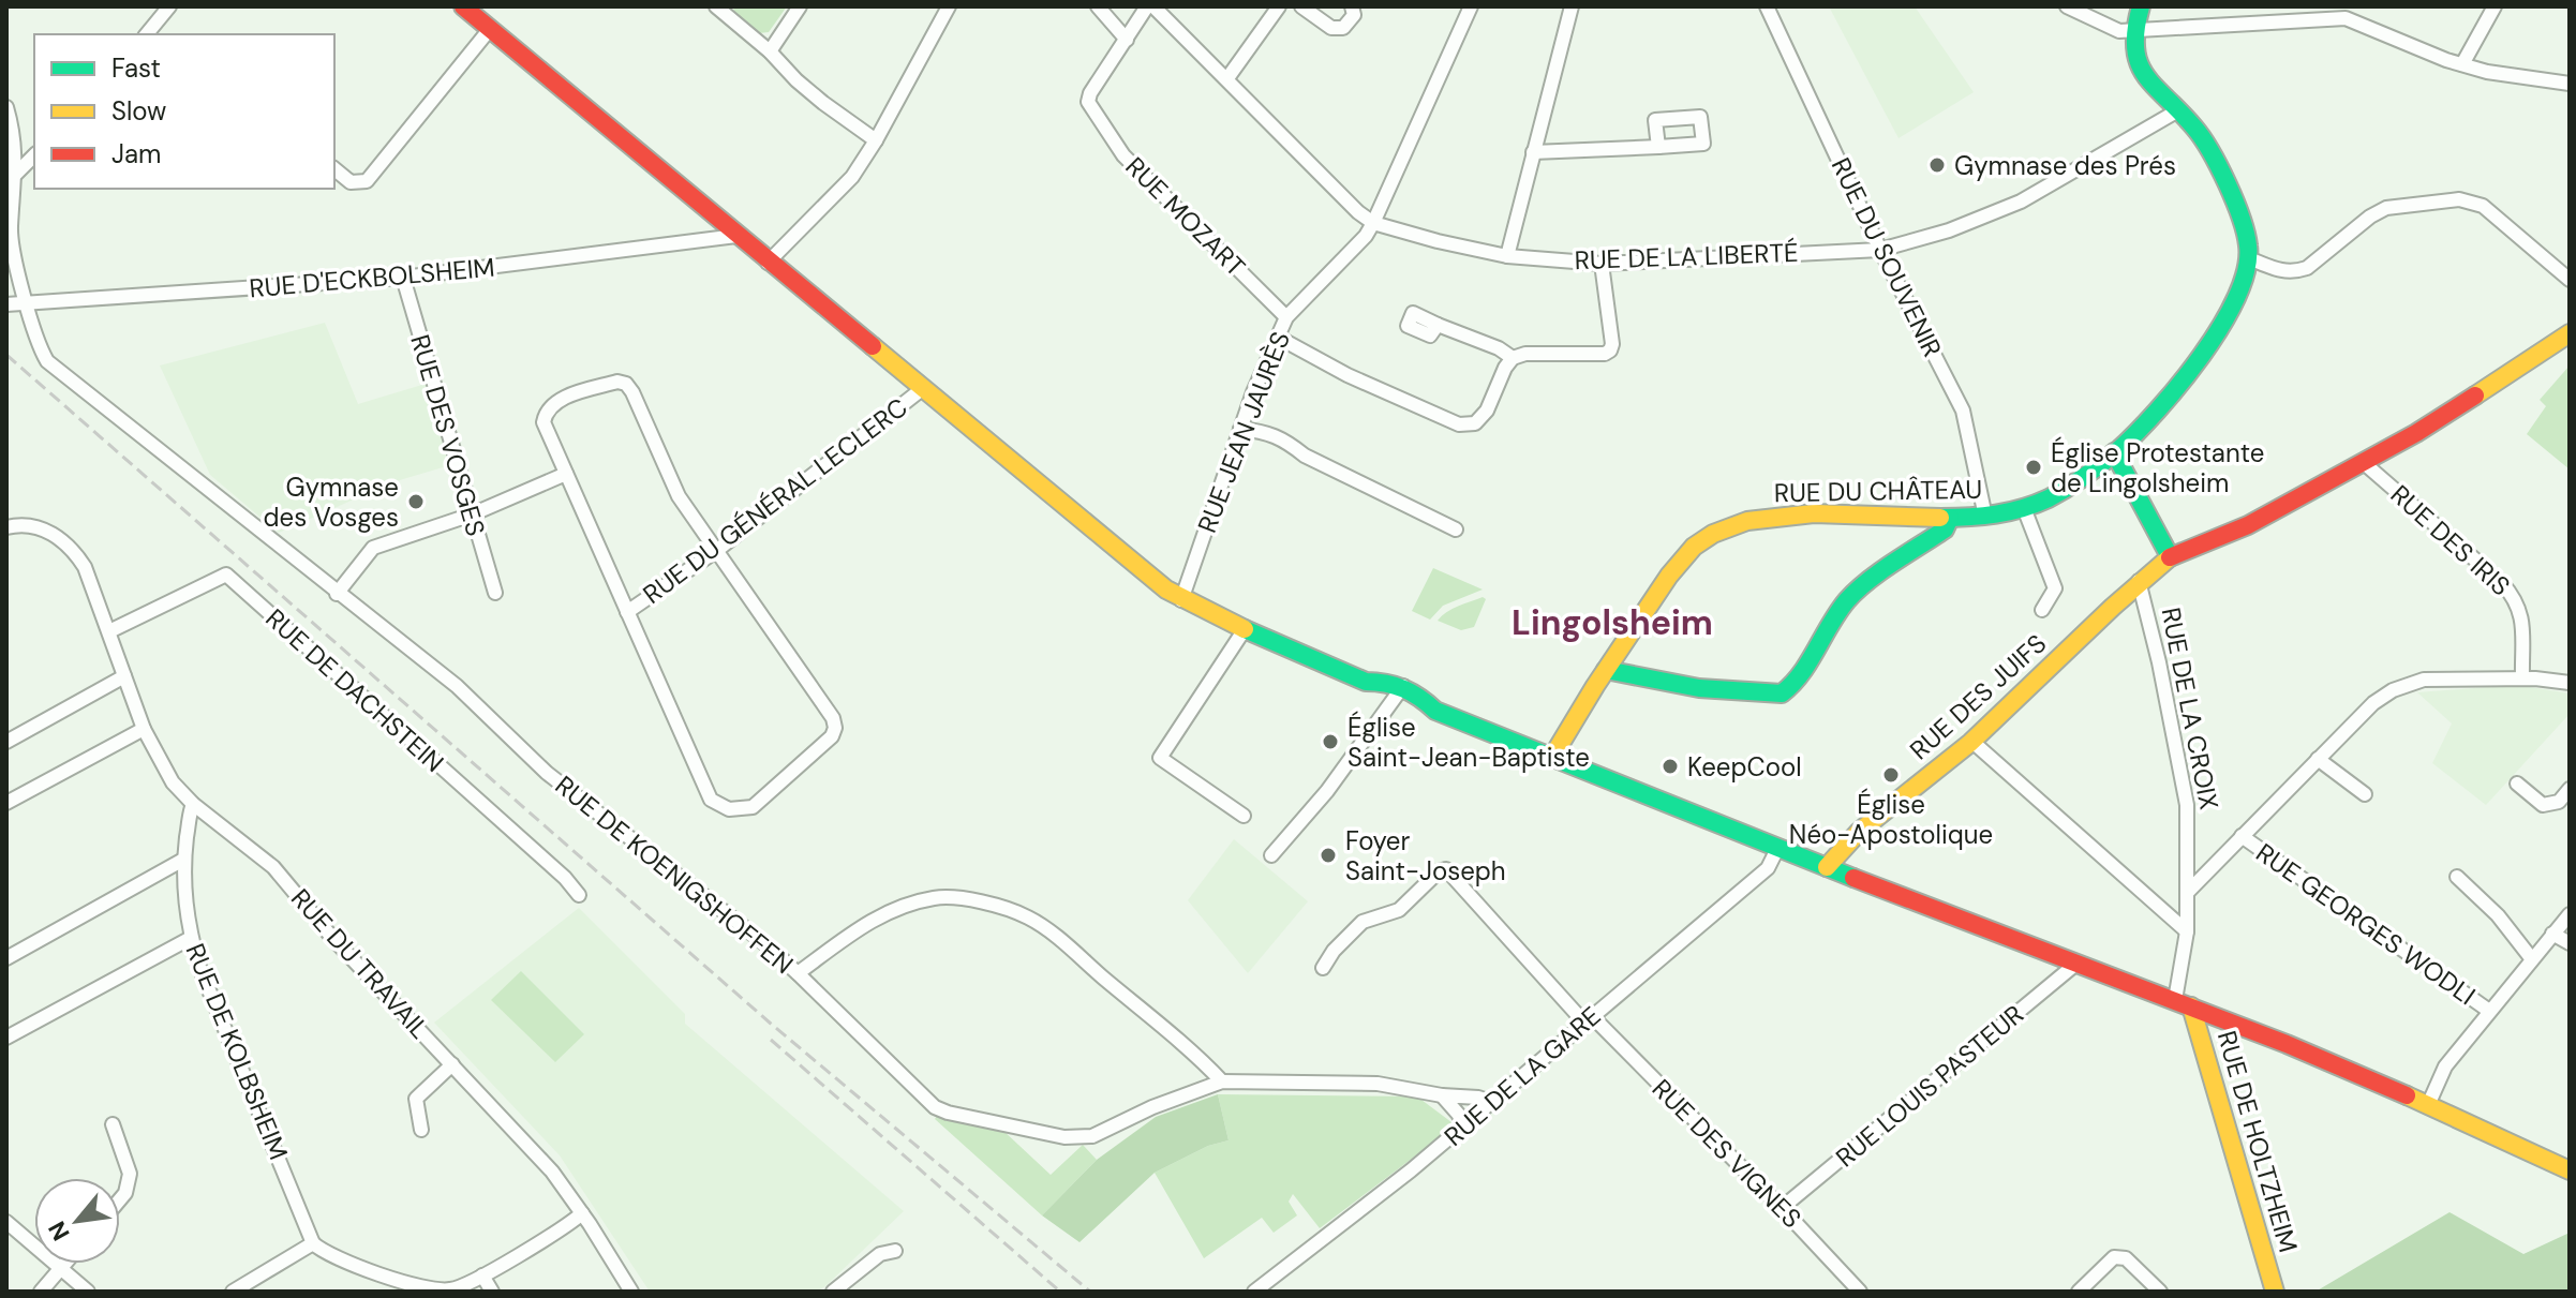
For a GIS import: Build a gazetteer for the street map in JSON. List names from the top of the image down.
{
  "streets": {
    "main road": ["RUE DU CHÂTEAU", "RUE DES JUIFS", "RUE DE HOLTZHEIM"],
    "street": [
      "RUE MOZART",
      "RUE DE LA LIBERTÉ",
      "RUE DU SOUVENIR",
      "RUE D'ECKBOLSHEIM",
      "RUE JEAN JAURÈS",
      "RUE DES VOSGES",
      "RUE DU GÉNÉRAL LECLERC",
      "RUE DES IRIS",
      "RUE DE DACHSTEIN",
      "RUE DE LA CROIX",
      "RUE DE KOENIGSHOFFEN",
      "RUE GEORGES WODLI",
      "RUE DU TRAVAIL",
      "RUE DE KOLBSHEIM",
      "RUE DE LA GARE",
      "RUE LOUIS PASTEUR",
      "RUE DES VIGNES"
    ]
  },
  "crossings": [
    ["RUE MOZART", "RUE JEAN JAURÈS"],
    ["RUE DE LA LIBERTÉ", "RUE DU SOUVENIR"],
    ["RUE DE LA LIBERTÉ", "RUE JEAN JAURÈS"],
    ["RUE DU SOUVENIR", "RUE DU CHÂTEAU"],
    ["RUE D'ECKBOLSHEIM", "RUE DES VOSGES"],
    ["RUE D'ECKBOLSHEIM", "RUE DE KOENIGSHOFFEN"],
    ["RUE DES IRIS", "RUE DES JUIFS"],
    ["RUE DE DACHSTEIN", "RUE DU TRAVAIL"],
    ["RUE DES JUIFS", "RUE DE LA CROIX"],
    ["RUE DE LA CROIX", "RUE DE HOLTZHEIM"],
    ["RUE DE KOENIGSHOFFEN", "RUE DE LA GARE"],
    ["RUE DU TRAVAIL", "RUE DE KOLBSHEIM"],
    ["RUE DE LA GARE", "RUE DES VIGNES"],
    ["RUE LOUIS PASTEUR", "RUE DES VIGNES"]
  ],
  "districts": ["Lingolsheim"],
  "places": [
    "Gymnase des Prés",
    "Église Protestante de Lingolsheim",
    "Gymnase des Vosges",
    "Église Saint-Jean-Baptiste",
    "KeepCool",
    "Église Néo-Apostolique",
    "Foyer Saint-Joseph"
  ],
  "legend": ["Fast", "Slow", "Jam"],
  "north": "bottom left"
}
